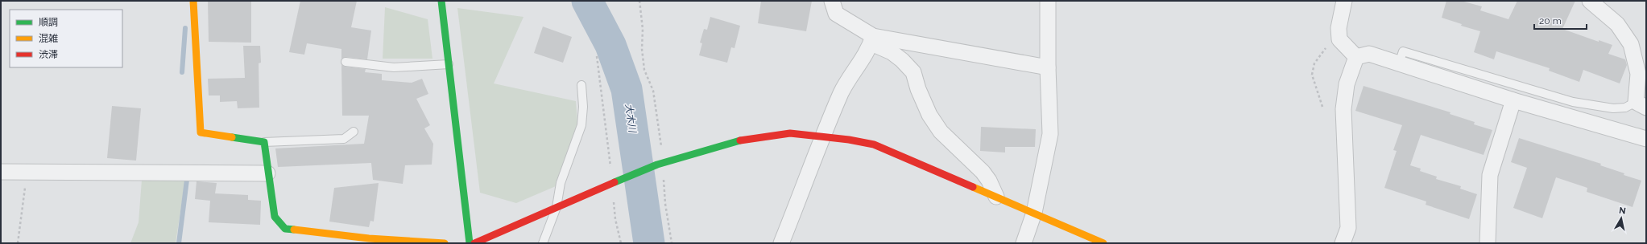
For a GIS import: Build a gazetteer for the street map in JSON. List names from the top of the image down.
{
  "water": ["大木川"],
  "legend": ["順調", "混雑", "渋滞"],
  "scale_bar": "20 m",
  "north": "top"
}
